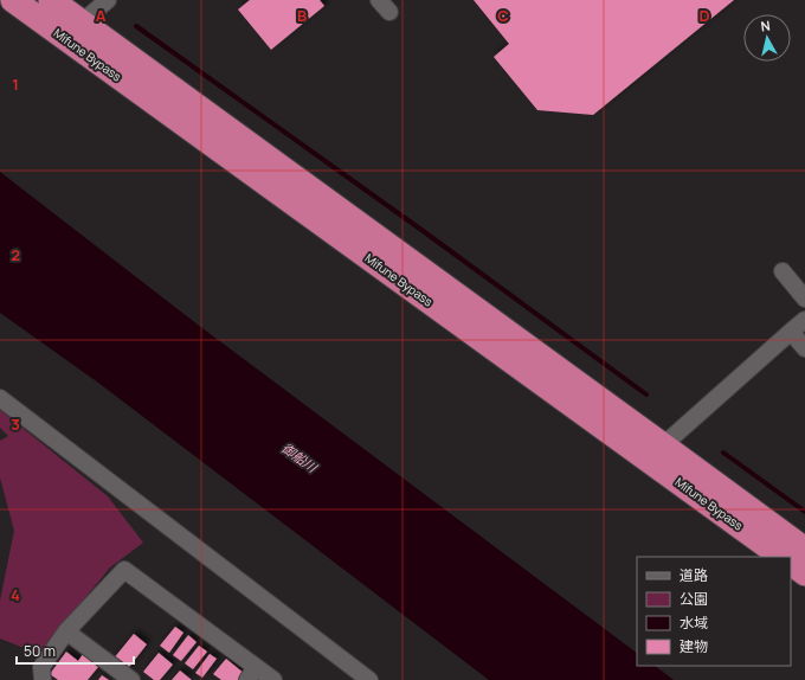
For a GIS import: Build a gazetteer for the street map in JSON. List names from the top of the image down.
{
  "streets": {
    "highway": ["Mifune Bypass"]
  },
  "water": ["御船川"],
  "legend": [
    "道路",
    "公園",
    "水域",
    "建物"
  ],
  "scale_bar": "50 m",
  "north": "top",
  "grid": {
    "columns": [
      "A",
      "B",
      "C",
      "D"
    ],
    "rows": [
      "1",
      "2",
      "3",
      "4"
    ]
  }
}
